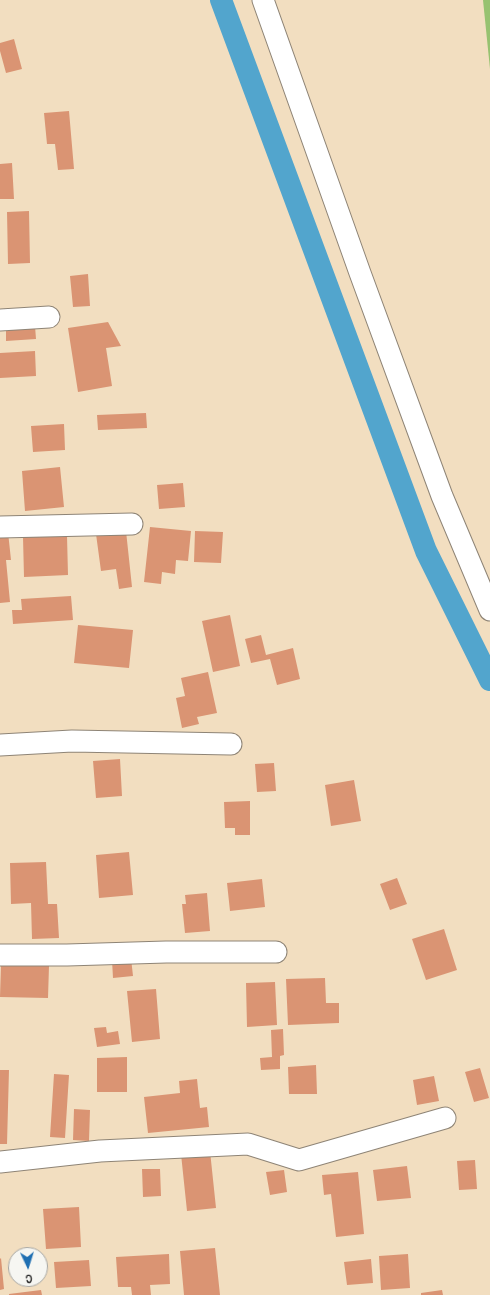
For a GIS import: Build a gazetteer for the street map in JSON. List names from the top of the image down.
{
  "north": "bottom"
}
